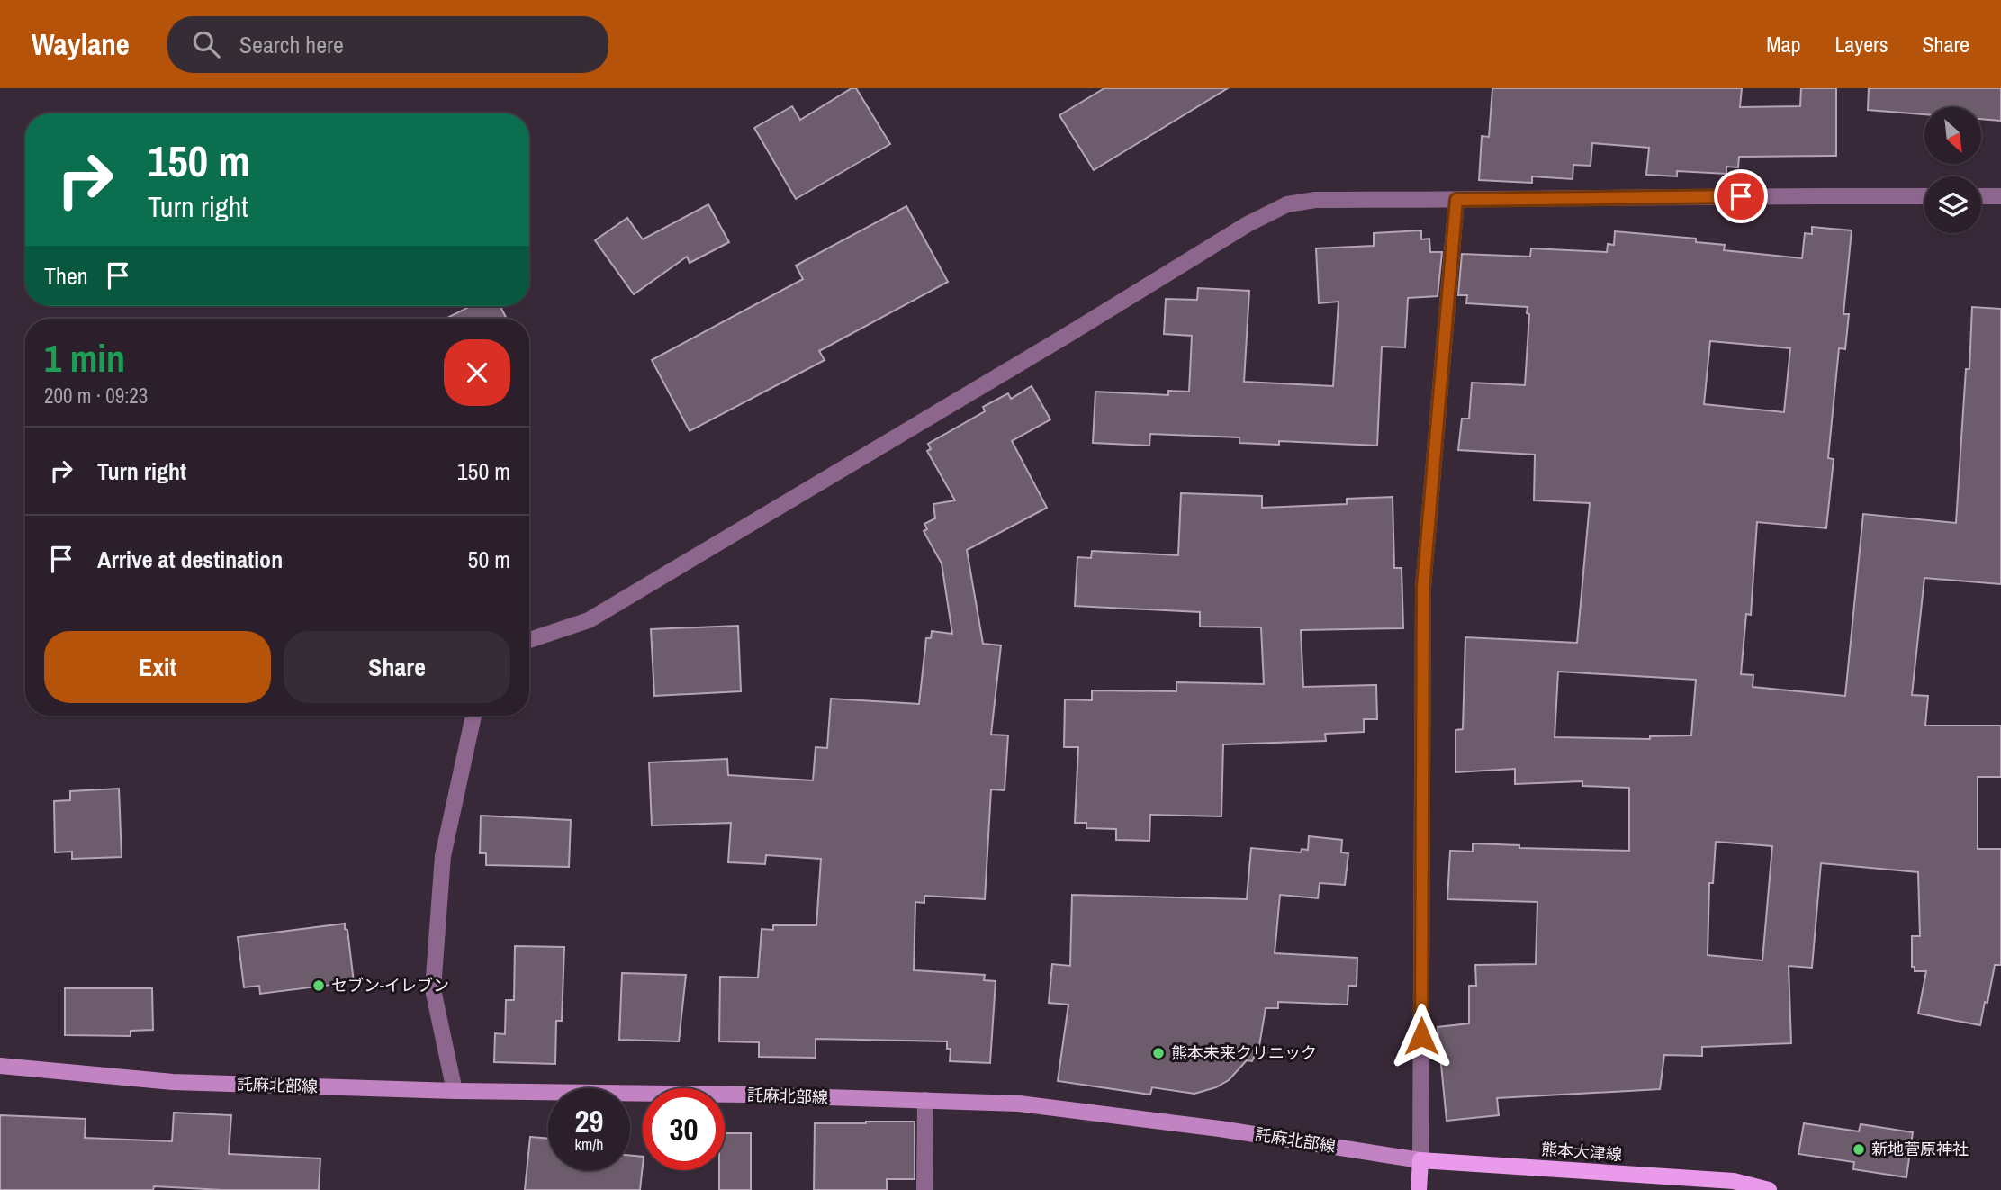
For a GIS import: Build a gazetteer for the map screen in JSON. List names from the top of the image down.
{
  "streets": {
    "main road": ["託麻北部線", "熊本大津線"]
  },
  "crossings": [
    ["託麻北部線", "熊本大津線"]
  ],
  "places": ["セブン-イレブン", "熊本未来クリニック", "新地菅原神社"],
  "north": "bottom right",
  "page": {
    "header": "Waylane",
    "search": "Search here",
    "nav": ["Map", "Layers", "Share"],
    "turn": ["150 m", "Turn right"],
    "then": "Then",
    "heading": ["1 min", "200 m · 09:23"],
    "list": [
      {
        "name": "Turn right",
        "value": "150 m"
      },
      {
        "name": "Arrive at destination",
        "value": "50 m"
      }
    ],
    "buttons": ["Exit", "Share"],
    "speed": "29 km/h",
    "limit": "30"
  }
}
